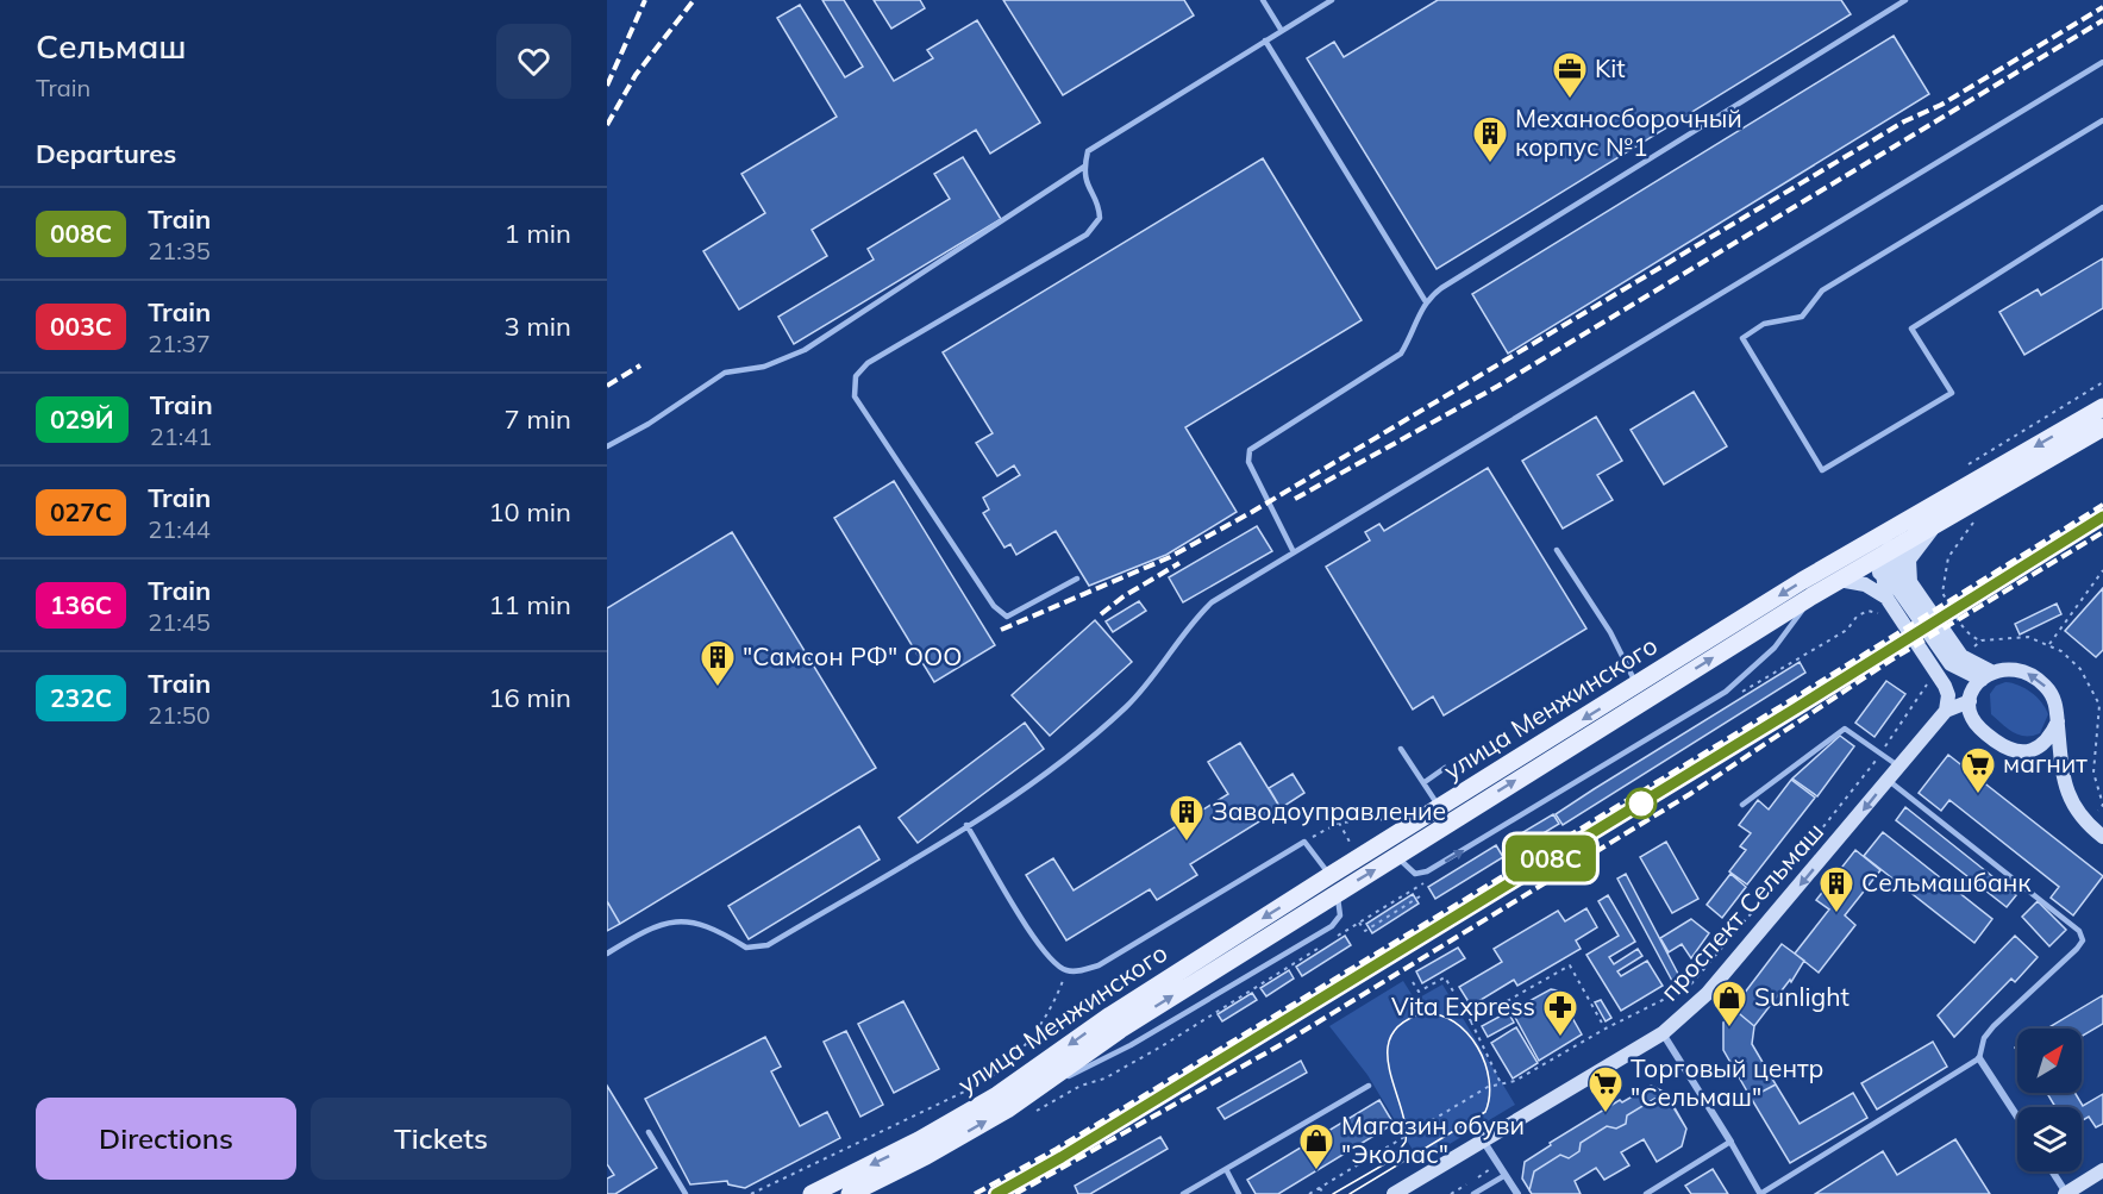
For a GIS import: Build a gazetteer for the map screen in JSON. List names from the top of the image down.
{
  "streets": {
    "main road": ["улица Менжинского", "проспект Сельмаш"]
  },
  "one_way": ["проспект Сельмаш"],
  "places": {
    "office": ["Kit"],
    "building": [
      "Механосборочный корпус №1",
      "\"Самсон РФ\" ООО",
      "Заводоуправление",
      "Сельмашбанк"
    ],
    "supermarket": ["магнит", "Торговый центр \"Сельмаш\""],
    "shop": ["Sunlight", "Магазин обуви \"Эколас\""],
    "pharmacy": ["Vita Express"]
  },
  "north": "top right",
  "page": {
    "heading": [
      ["Сельмаш", "Train"],
      "Departures"
    ],
    "on_map": "008С",
    "list": [
      {
        "mark": "008С",
        "name": "Train",
        "note": "21:35",
        "value": "1 min"
      },
      {
        "mark": "003С",
        "name": "Train",
        "note": "21:37",
        "value": "3 min"
      },
      {
        "mark": "029Й",
        "name": "Train",
        "note": "21:41",
        "value": "7 min"
      },
      {
        "mark": "027С",
        "name": "Train",
        "note": "21:44",
        "value": "10 min"
      },
      {
        "mark": "136С",
        "name": "Train",
        "note": "21:45",
        "value": "11 min"
      },
      {
        "mark": "232C",
        "name": "Train",
        "note": "21:50",
        "value": "16 min"
      }
    ],
    "buttons": ["Directions", "Tickets"]
  }
}
